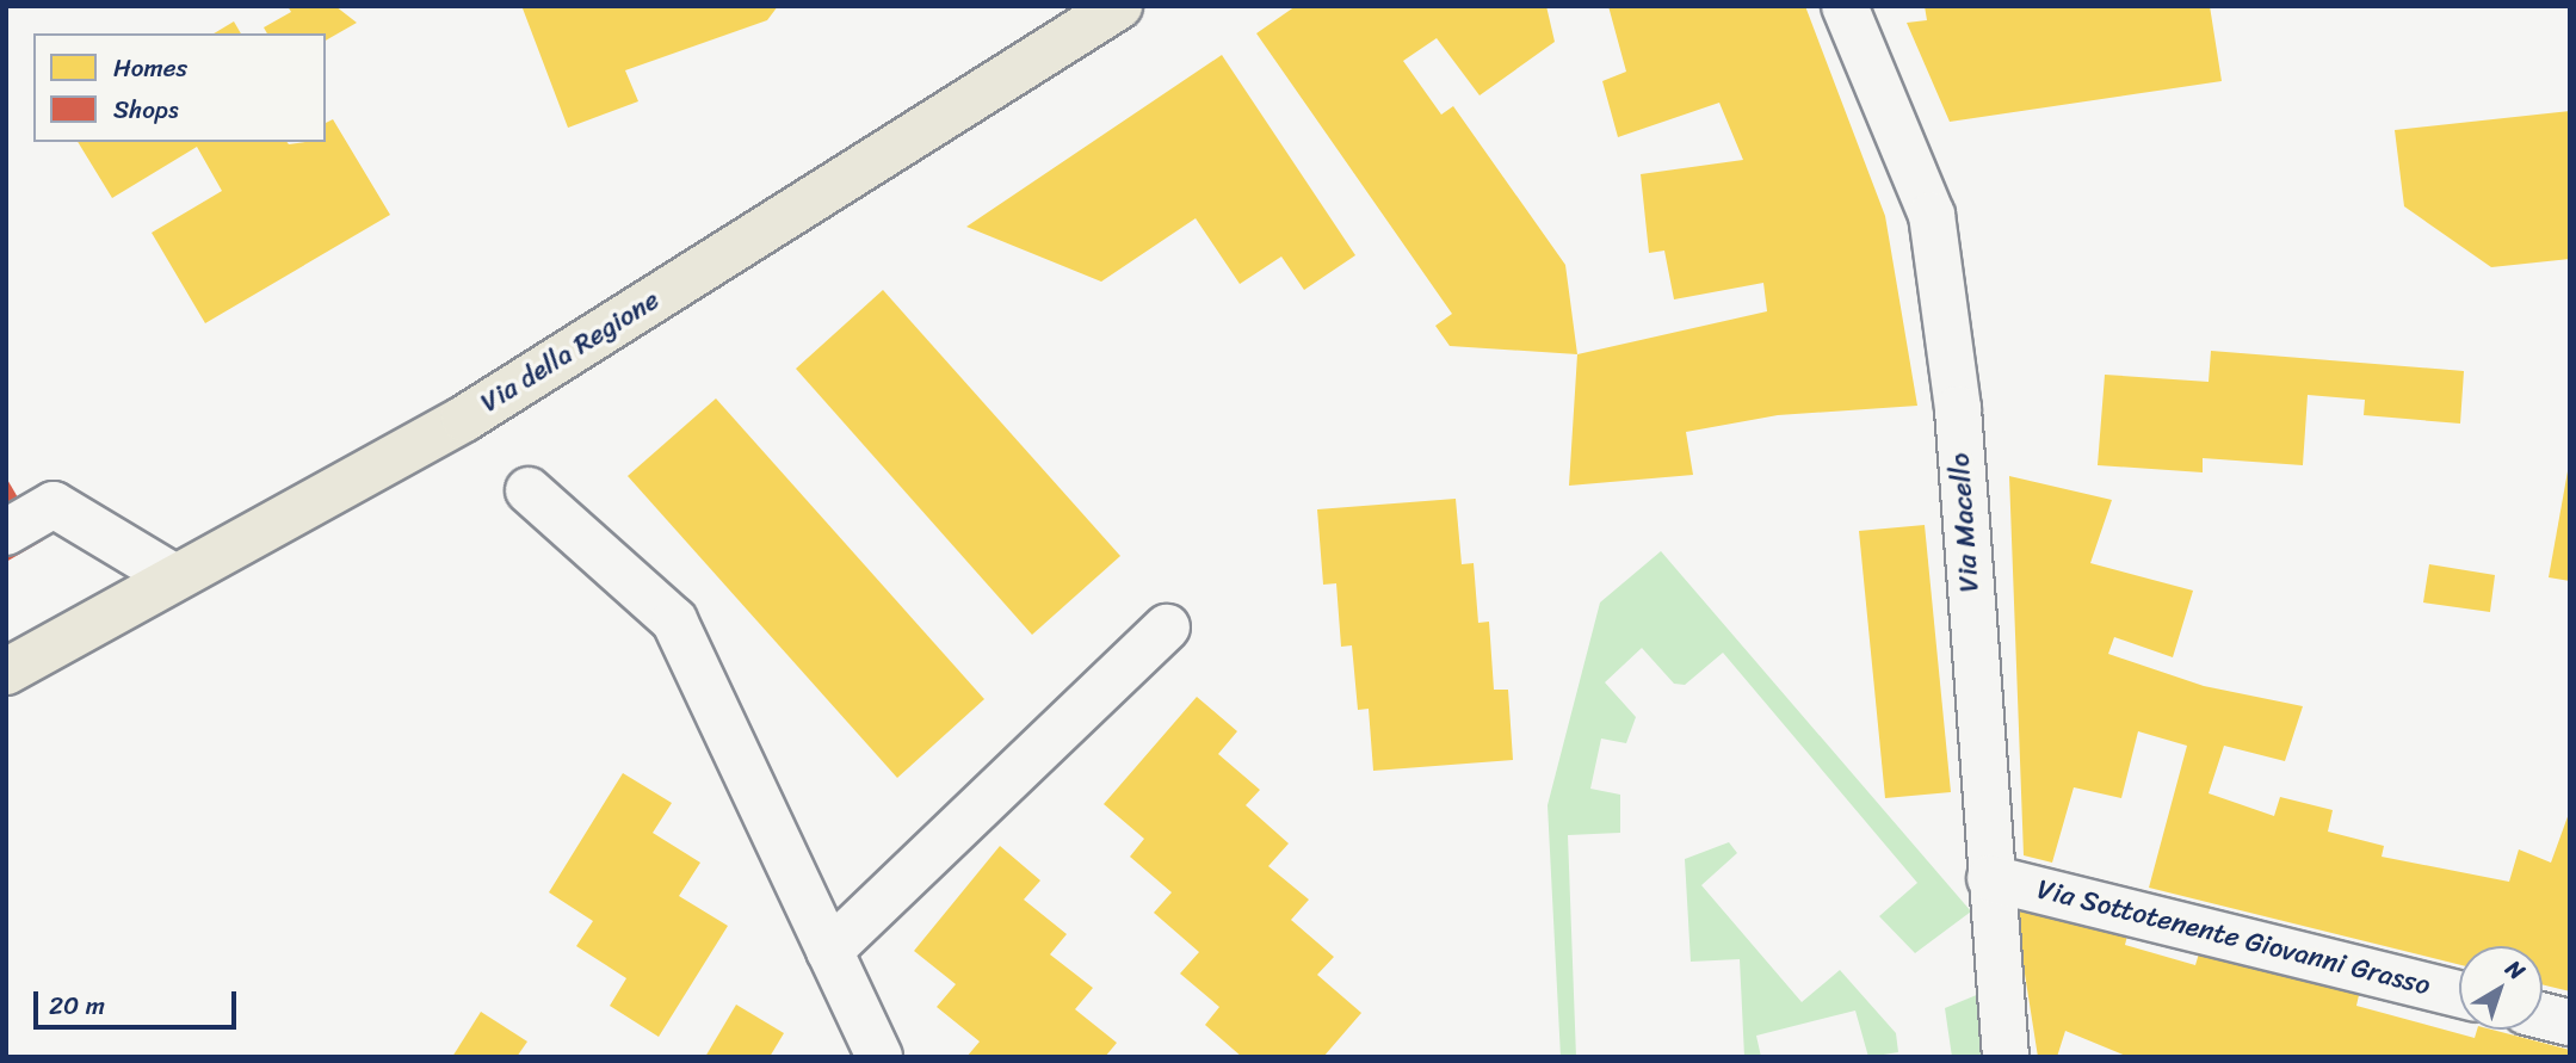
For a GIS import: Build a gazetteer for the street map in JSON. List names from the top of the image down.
{
  "streets": {
    "main road": ["Via della Regione"],
    "street": ["Via Macello", "Via Sottotenente Giovanni Grasso"]
  },
  "crossings": [
    ["Via Macello", "Via Sottotenente Giovanni Grasso"]
  ],
  "legend": ["Homes", "Shops"],
  "scale_bar": "20 m",
  "north": "top right"
}
